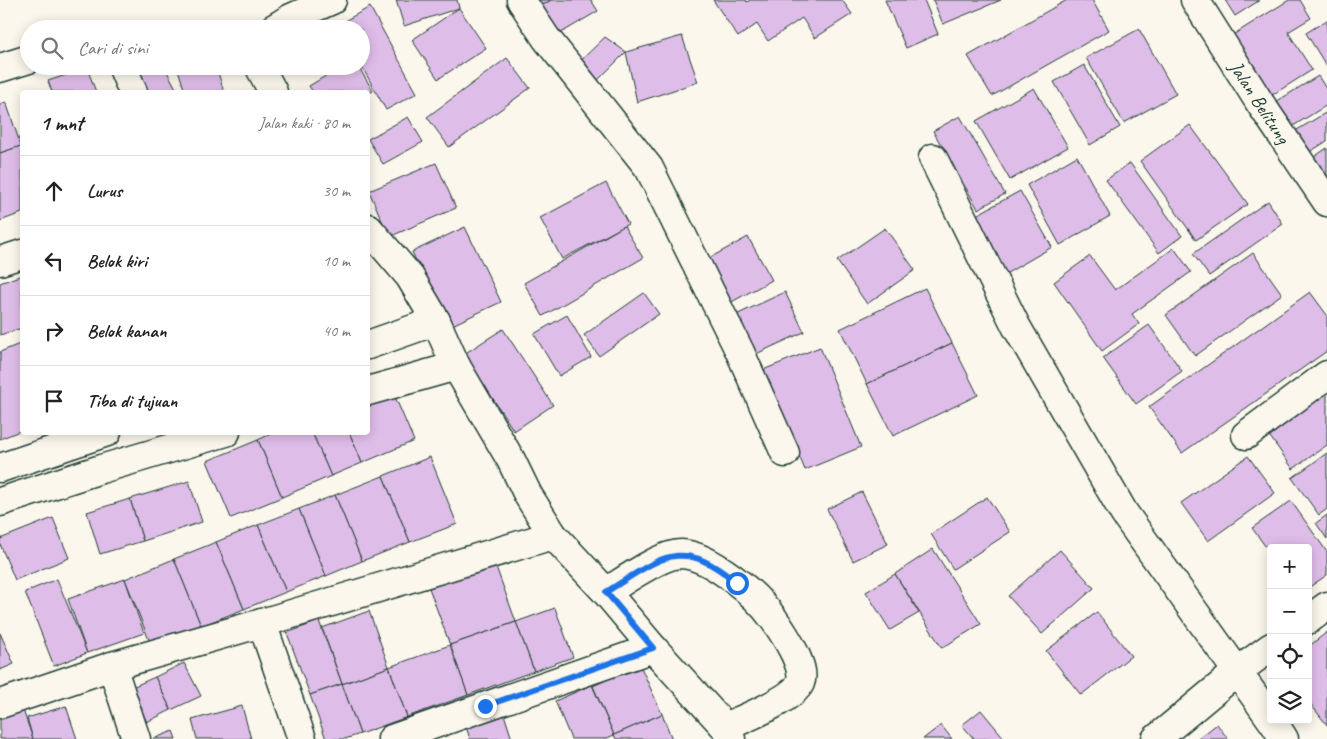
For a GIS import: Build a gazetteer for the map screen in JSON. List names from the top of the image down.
{
  "streets": {
    "street": ["Jalan Belitung"]
  },
  "page": {
    "search": "Cari di sini",
    "heading": ["1 mnt", "Jalan kaki · 80 m"],
    "list": [
      ["Lurus", "30 m"],
      ["Belok kiri", "10 m"],
      ["Belok kanan", "40 m"],
      "Tiba di tujuan"
    ],
    "map_buttons": ["+", "−"]
  }
}
